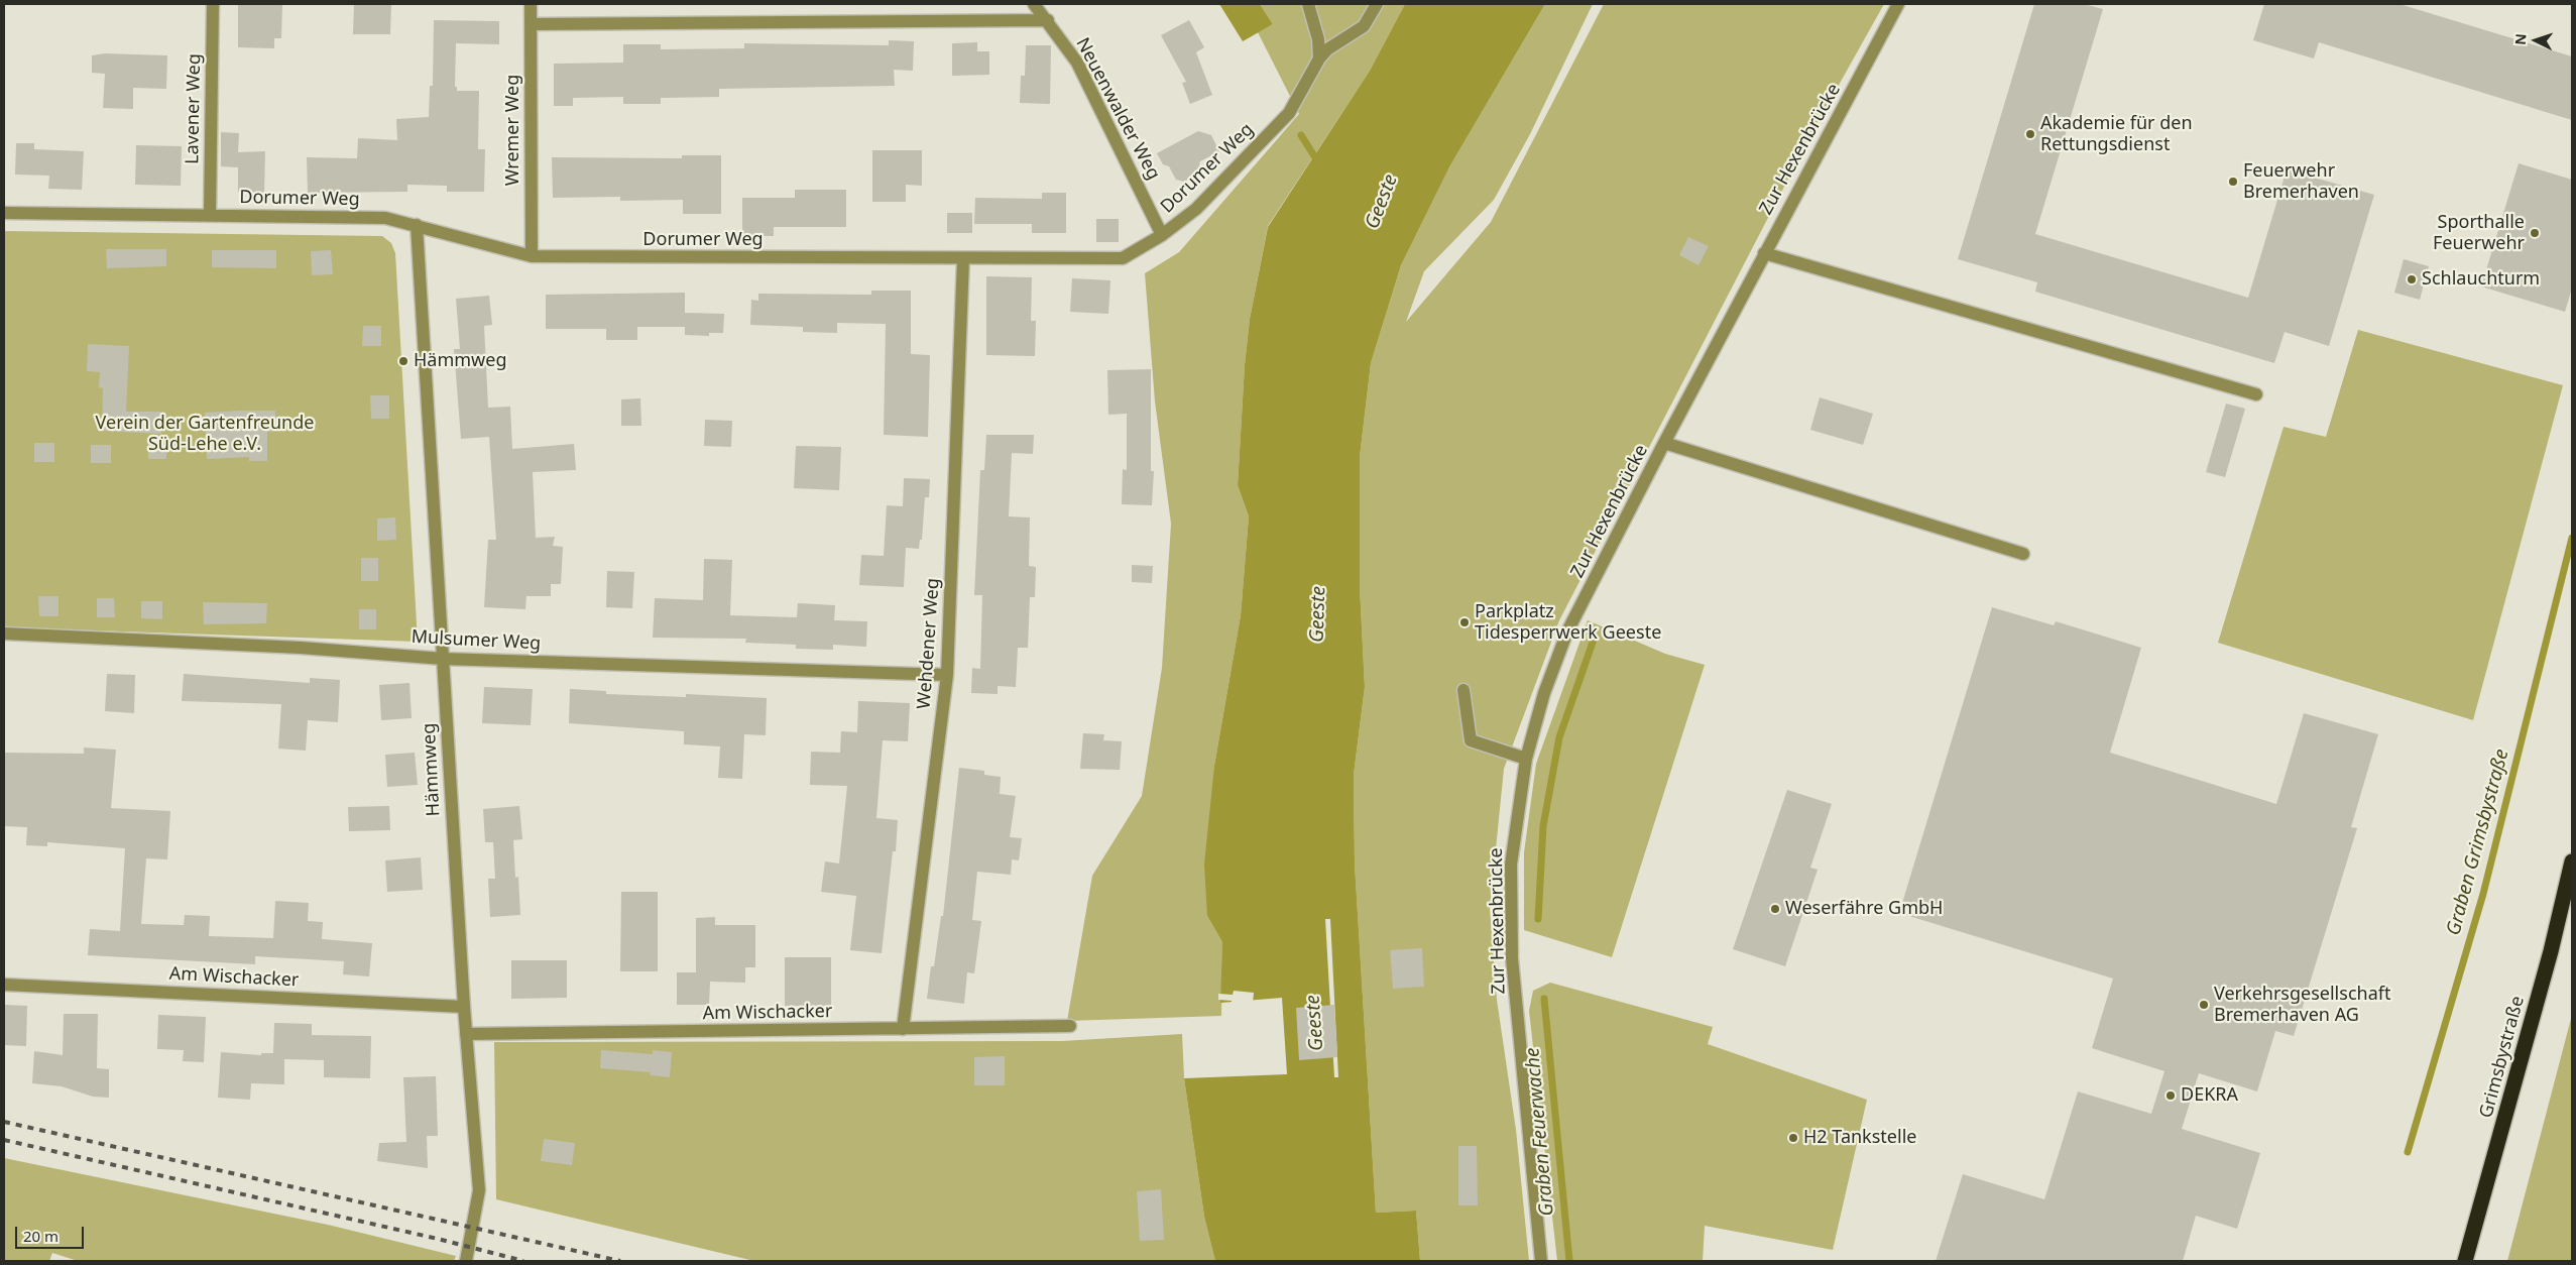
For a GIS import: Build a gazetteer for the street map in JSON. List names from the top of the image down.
{
  "streets": {
    "highway": ["Grimsbystraße"],
    "street": [
      "Lavener Weg",
      "Neuenwalder Weg",
      "Wremer Weg",
      "Zur Hexenbrücke",
      "Dorumer Weg",
      "Mulsumer Weg",
      "Wehdener Weg",
      "Hämmweg",
      "Am Wischacker"
    ]
  },
  "crossings": [
    ["Lavener Weg", "Dorumer Weg"],
    ["Neuenwalder Weg", "Dorumer Weg"],
    ["Wremer Weg", "Dorumer Weg"],
    ["Dorumer Weg", "Wehdener Weg"],
    ["Dorumer Weg", "Hämmweg"],
    ["Mulsumer Weg", "Wehdener Weg"],
    ["Mulsumer Weg", "Hämmweg"],
    ["Wehdener Weg", "Am Wischacker"],
    ["Hämmweg", "Am Wischacker"]
  ],
  "water": ["Geeste", "Graben Grimsbystraße", "Graben Feuerwache"],
  "parks": ["Verein der Gartenfreunde Süd-Lehe e.V."],
  "places": [
    "Akademie für den Rettungsdienst",
    "Feuerwehr Bremerhaven",
    "Sporthalle Feuerwehr",
    "Schlauchturm",
    "Hämmweg",
    "Parkplatz Tidesperrwerk Geeste",
    "Weserfähre GmbH",
    "Verkehrsgesellschaft Bremerhaven AG",
    "DEKRA",
    "H2 Tankstelle"
  ],
  "scale_bar": "20 m",
  "north": "left"
}
